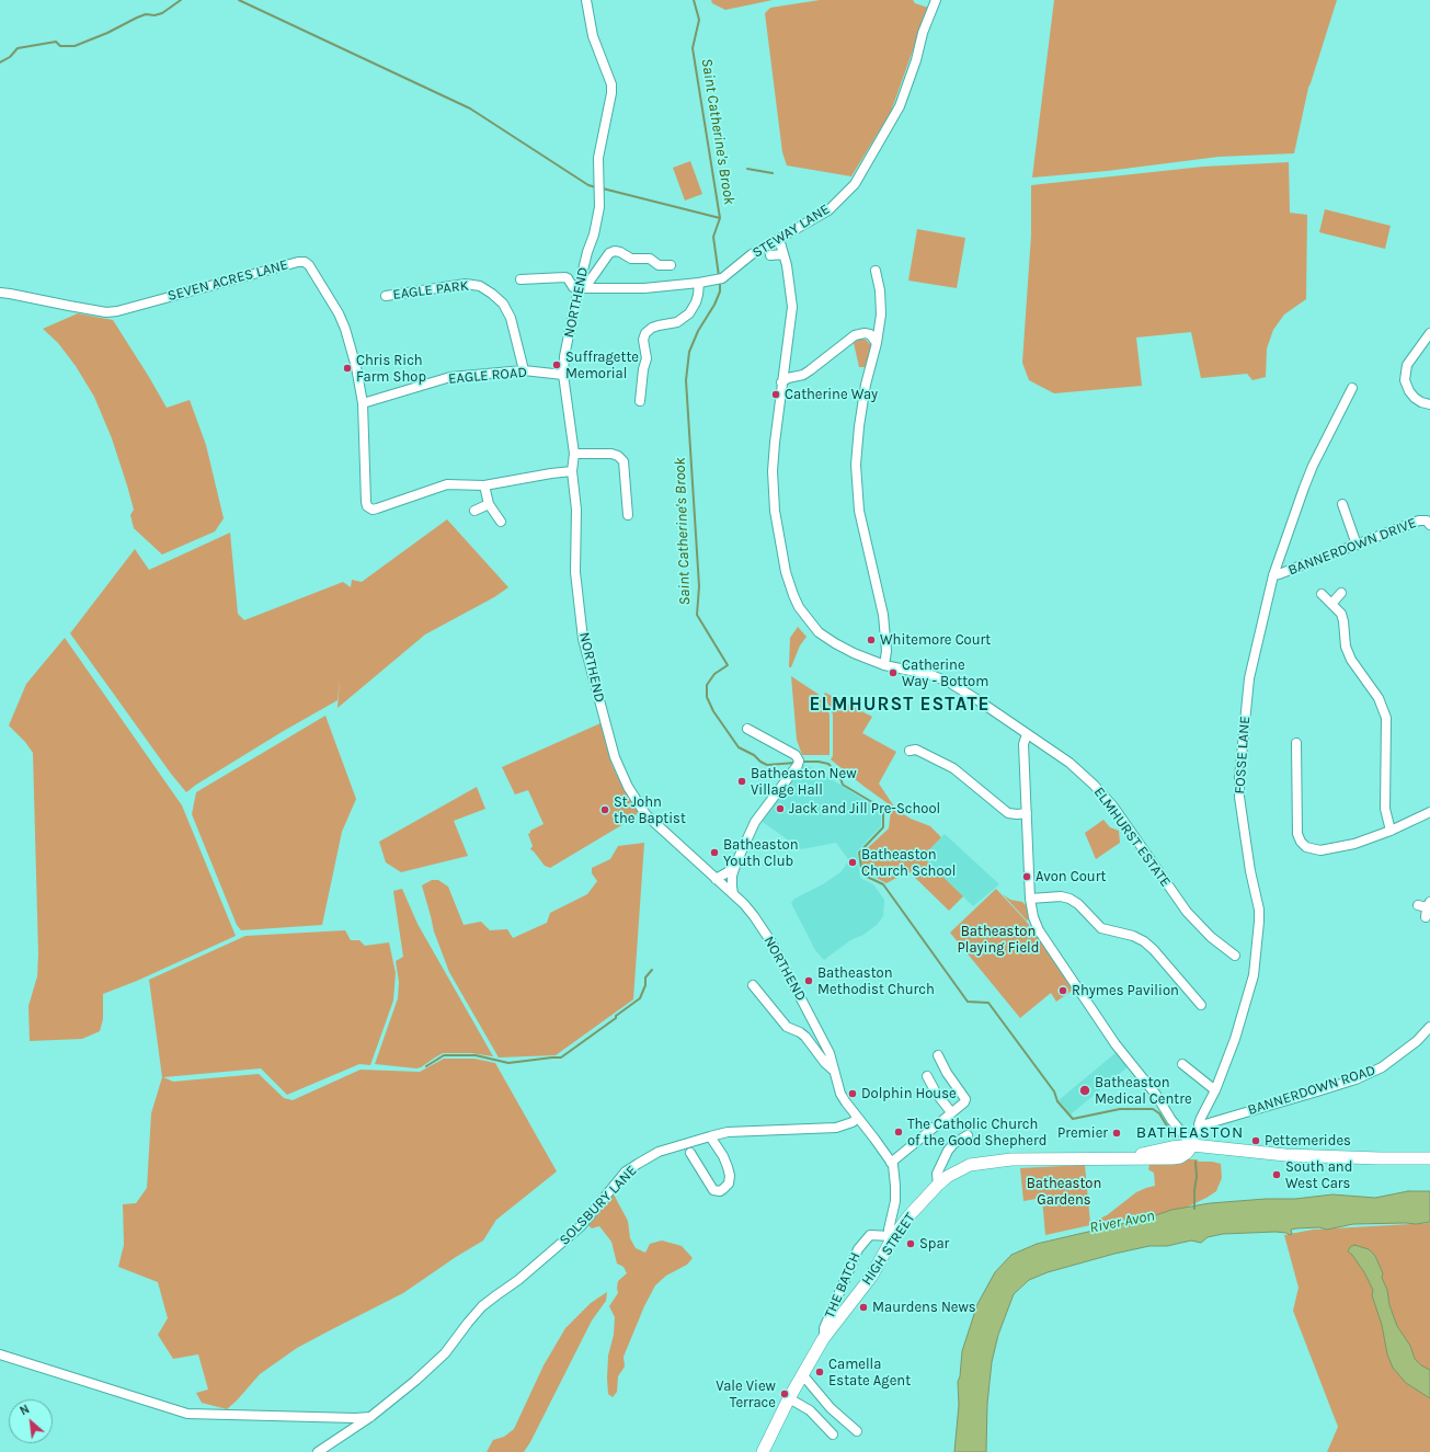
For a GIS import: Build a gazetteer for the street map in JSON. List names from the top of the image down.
{
  "streets": {
    "street": [
      "STEWAY LANE",
      "SEVEN ACRES LANE",
      "EAGLE PARK",
      "NORTHEND",
      "EAGLE ROAD",
      "BANNERDOWN DRIVE",
      "FOSSE LANE",
      "ELMHURST ESTATE",
      "BANNERDOWN ROAD",
      "SOLSBURY LANE",
      "HIGH STREET",
      "THE BATCH"
    ]
  },
  "crossings": [
    ["STEWAY LANE", "NORTHEND"],
    ["SEVEN ACRES LANE", "NORTHEND"],
    ["SEVEN ACRES LANE", "EAGLE ROAD"],
    ["EAGLE PARK", "EAGLE ROAD"],
    ["NORTHEND", "EAGLE ROAD"],
    ["NORTHEND", "SOLSBURY LANE"],
    ["BANNERDOWN DRIVE", "FOSSE LANE"],
    ["FOSSE LANE", "BANNERDOWN ROAD"],
    ["HIGH STREET", "THE BATCH"]
  ],
  "districts": ["ELMHURST ESTATE", "BATHEASTON"],
  "water": ["Saint Catherine's Brook", "River Avon"],
  "parks": ["Batheaston Playing Field", "Batheaston Gardens"],
  "places": [
    "Suffragette Memorial",
    "Chris Rich Farm Shop",
    "Catherine Way",
    "Whitemore Court",
    "Catherine Way - Bottom",
    "Batheaston New Village Hall",
    "Jack and Jill Pre-School",
    "St John the Baptist",
    "Batheaston Youth Club",
    "Batheaston Church School",
    "Avon Court",
    "Batheaston Methodist Church",
    "Rhymes Pavilion",
    "Batheaston Medical Centre",
    "Dolphin House",
    "The Catholic Church of the Good Shepherd",
    "Premier",
    "Pettemerides",
    "South and West Cars",
    "Spar",
    "Maurdens News",
    "Camella Estate Agent",
    "Vale View Terrace"
  ],
  "north": "top left"
}
